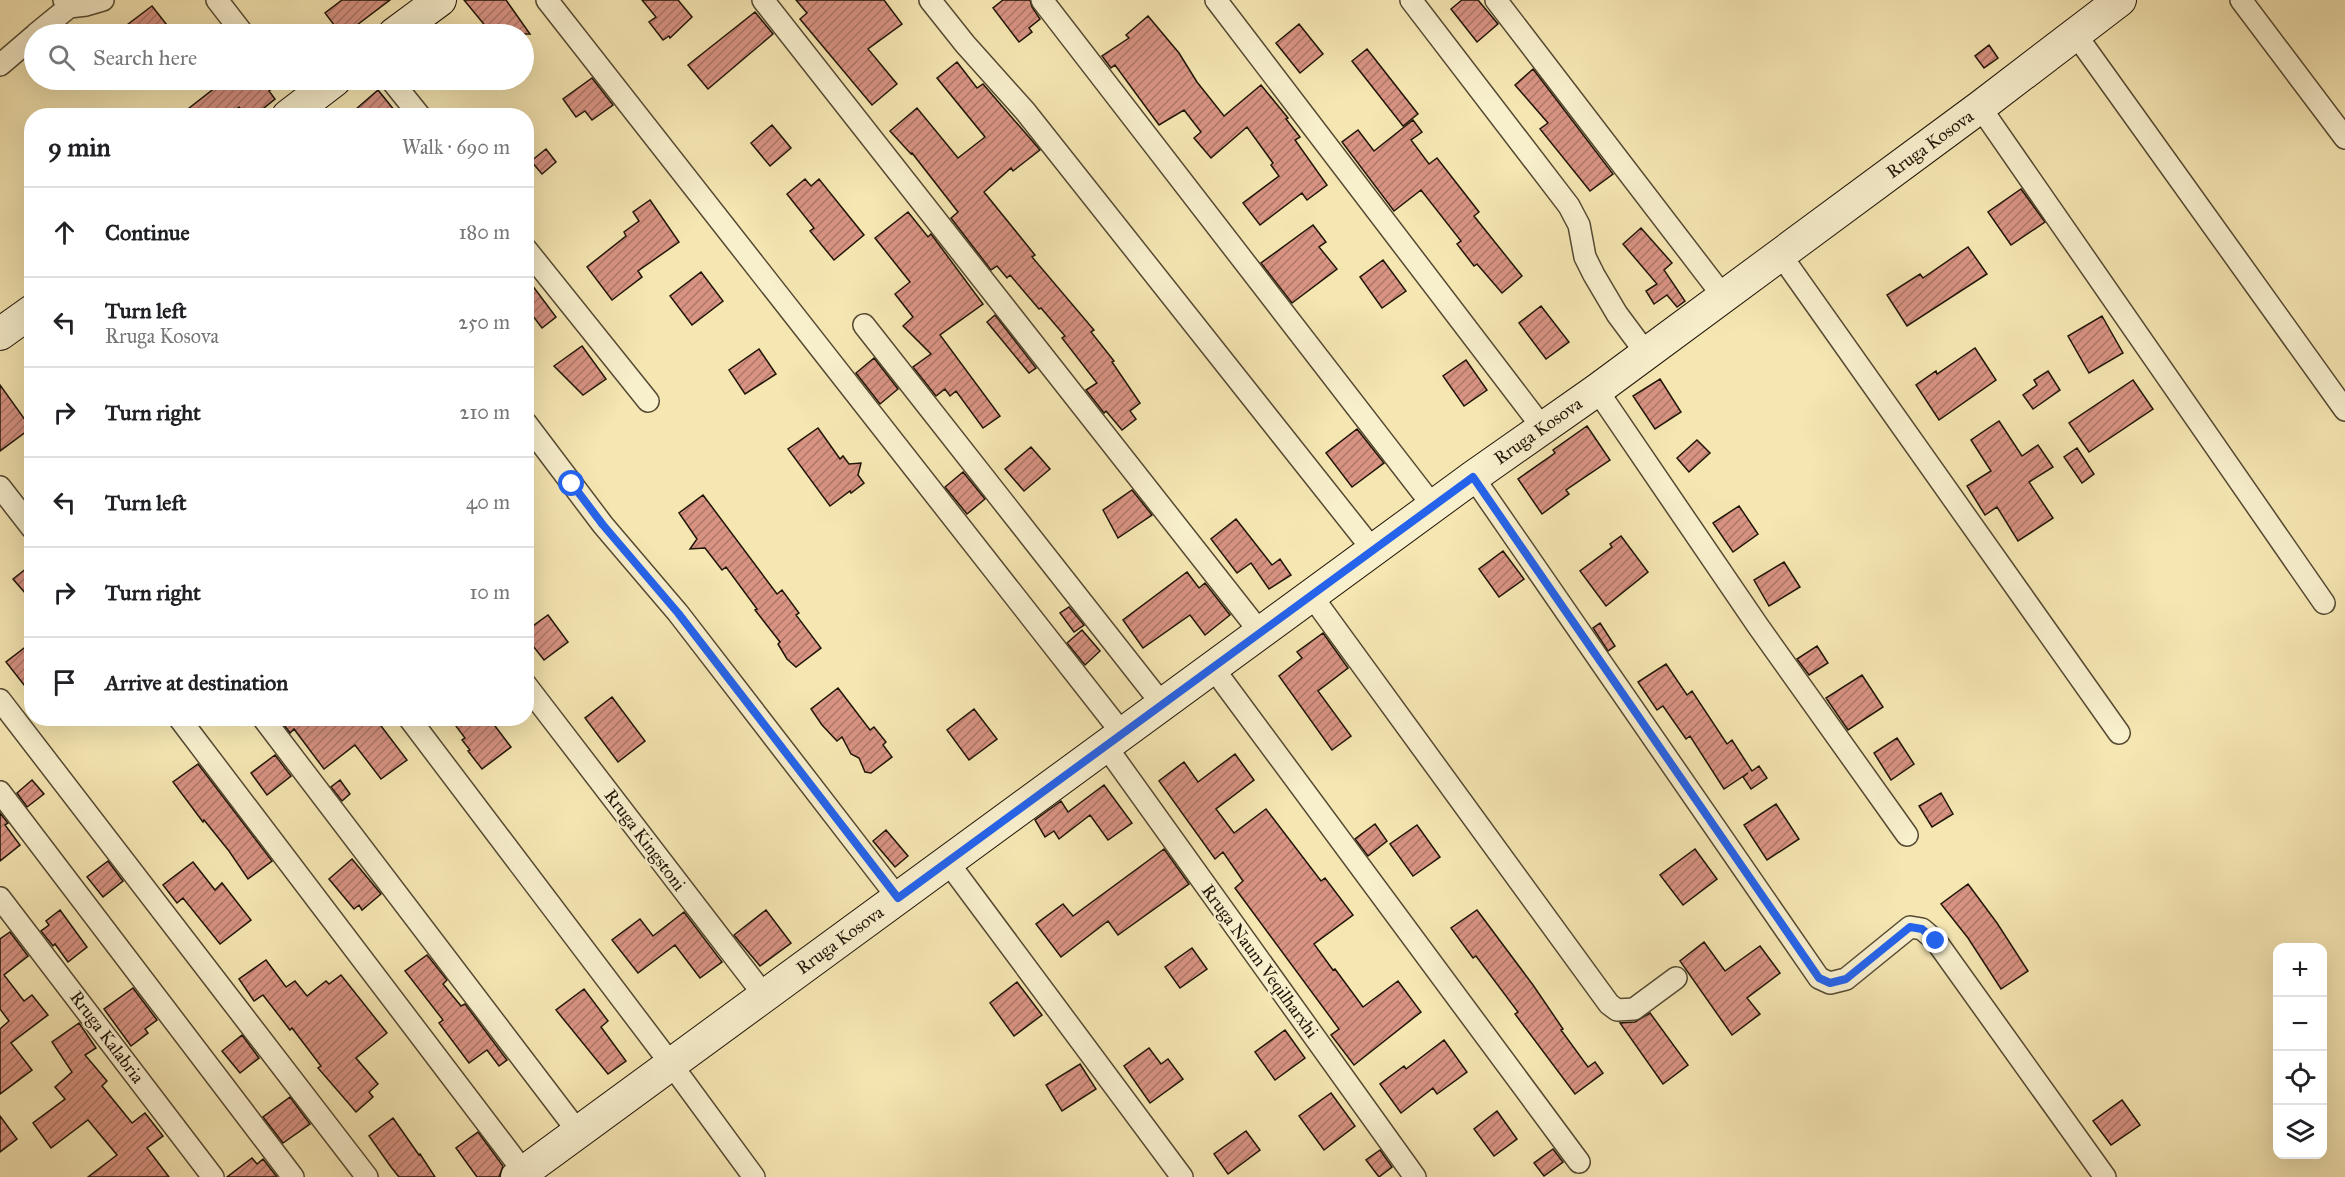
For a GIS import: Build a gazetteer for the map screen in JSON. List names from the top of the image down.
{
  "streets": {
    "street": [
      "Rruga Kosova",
      "Rruga Kingstoni",
      "Rruga Naum Veqilharxhi",
      "Rruga Kalabria"
    ]
  },
  "crossings": [
    ["Rruga Kosova", "Rruga Kingstoni"],
    ["Rruga Kosova", "Rruga Naum Veqilharxhi"]
  ],
  "page": {
    "search": "Search here",
    "heading": ["9 min", "Walk · 690 m"],
    "list": [
      ["Continue", "180 m"],
      ["Turn left", "Rruga Kosova", "250 m"],
      ["Turn right", "210 m"],
      ["Turn left", "40 m"],
      ["Turn right", "10 m"],
      "Arrive at destination"
    ],
    "map_buttons": ["+", "−"]
  }
}
